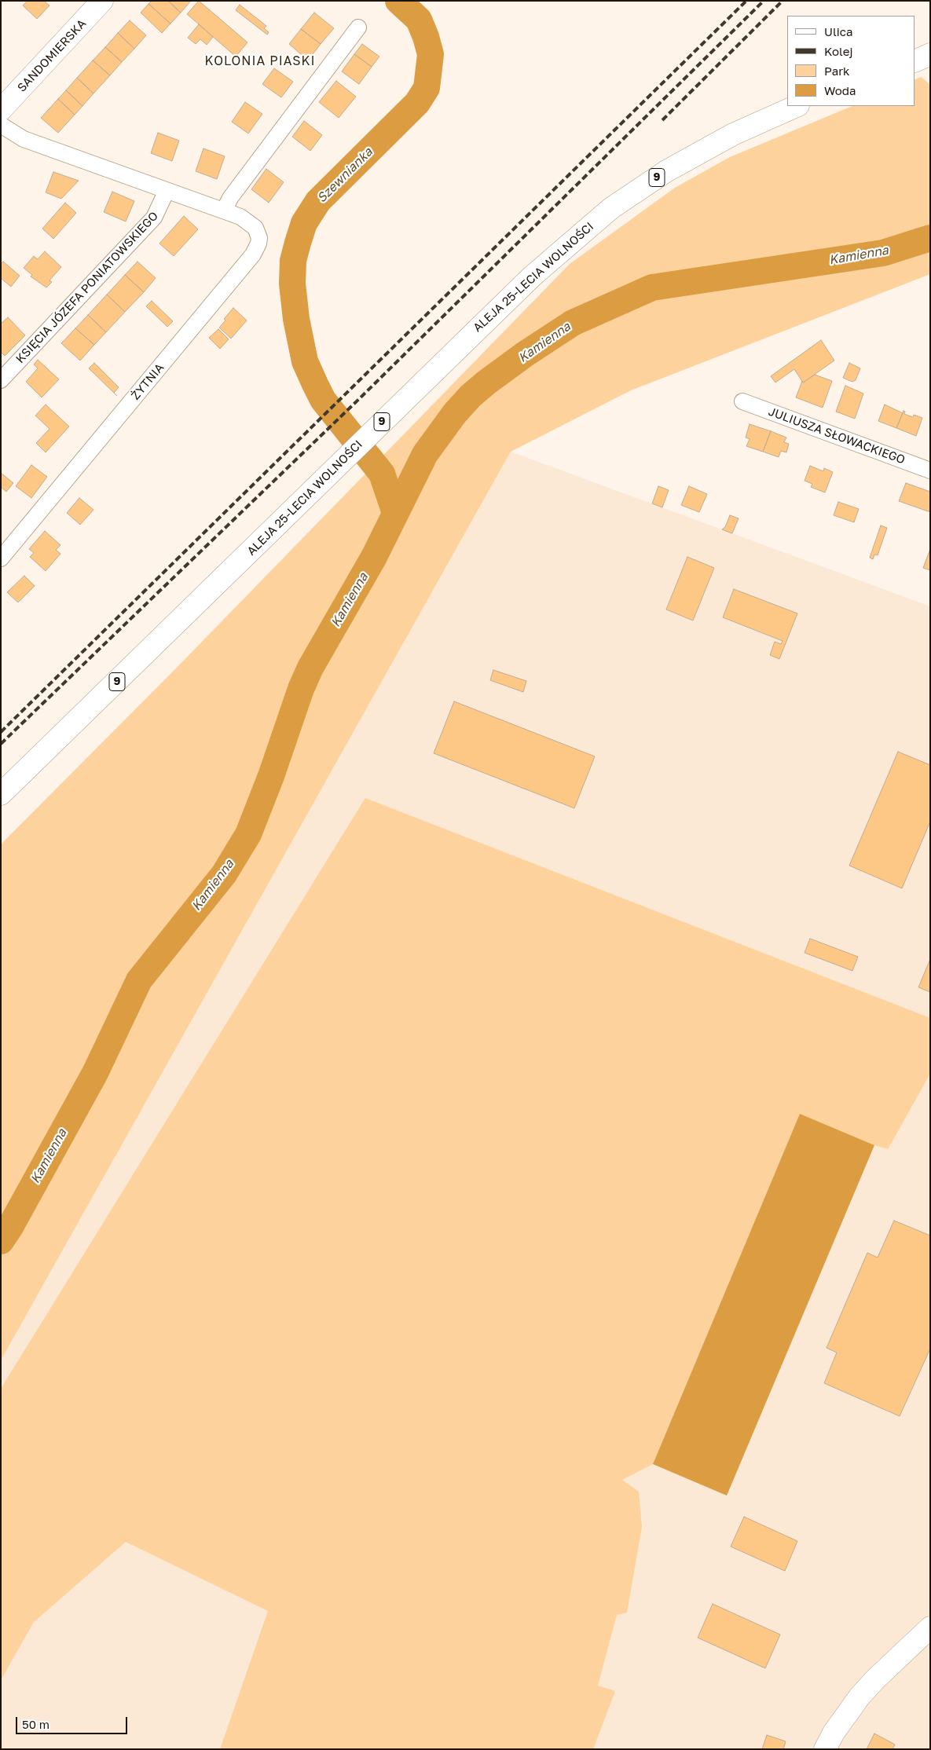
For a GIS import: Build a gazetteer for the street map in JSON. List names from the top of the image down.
{
  "streets": {
    "main road": ["SANDOMIERSKA", "9", "ALEJA 25-LECIA WOLNOŚCI"],
    "street": ["KSIĘCIA JÓZEFA PONIATOWSKIEGO", "ŻYTNIA", "JULIUSZA SŁOWACKIEGO"]
  },
  "districts": ["KOLONIA PIASKI"],
  "water": ["Szewnianka", "Kamienna"],
  "legend": [
    "Ulica",
    "Kolej",
    "Park",
    "Woda"
  ],
  "scale_bar": "50 m"
}
